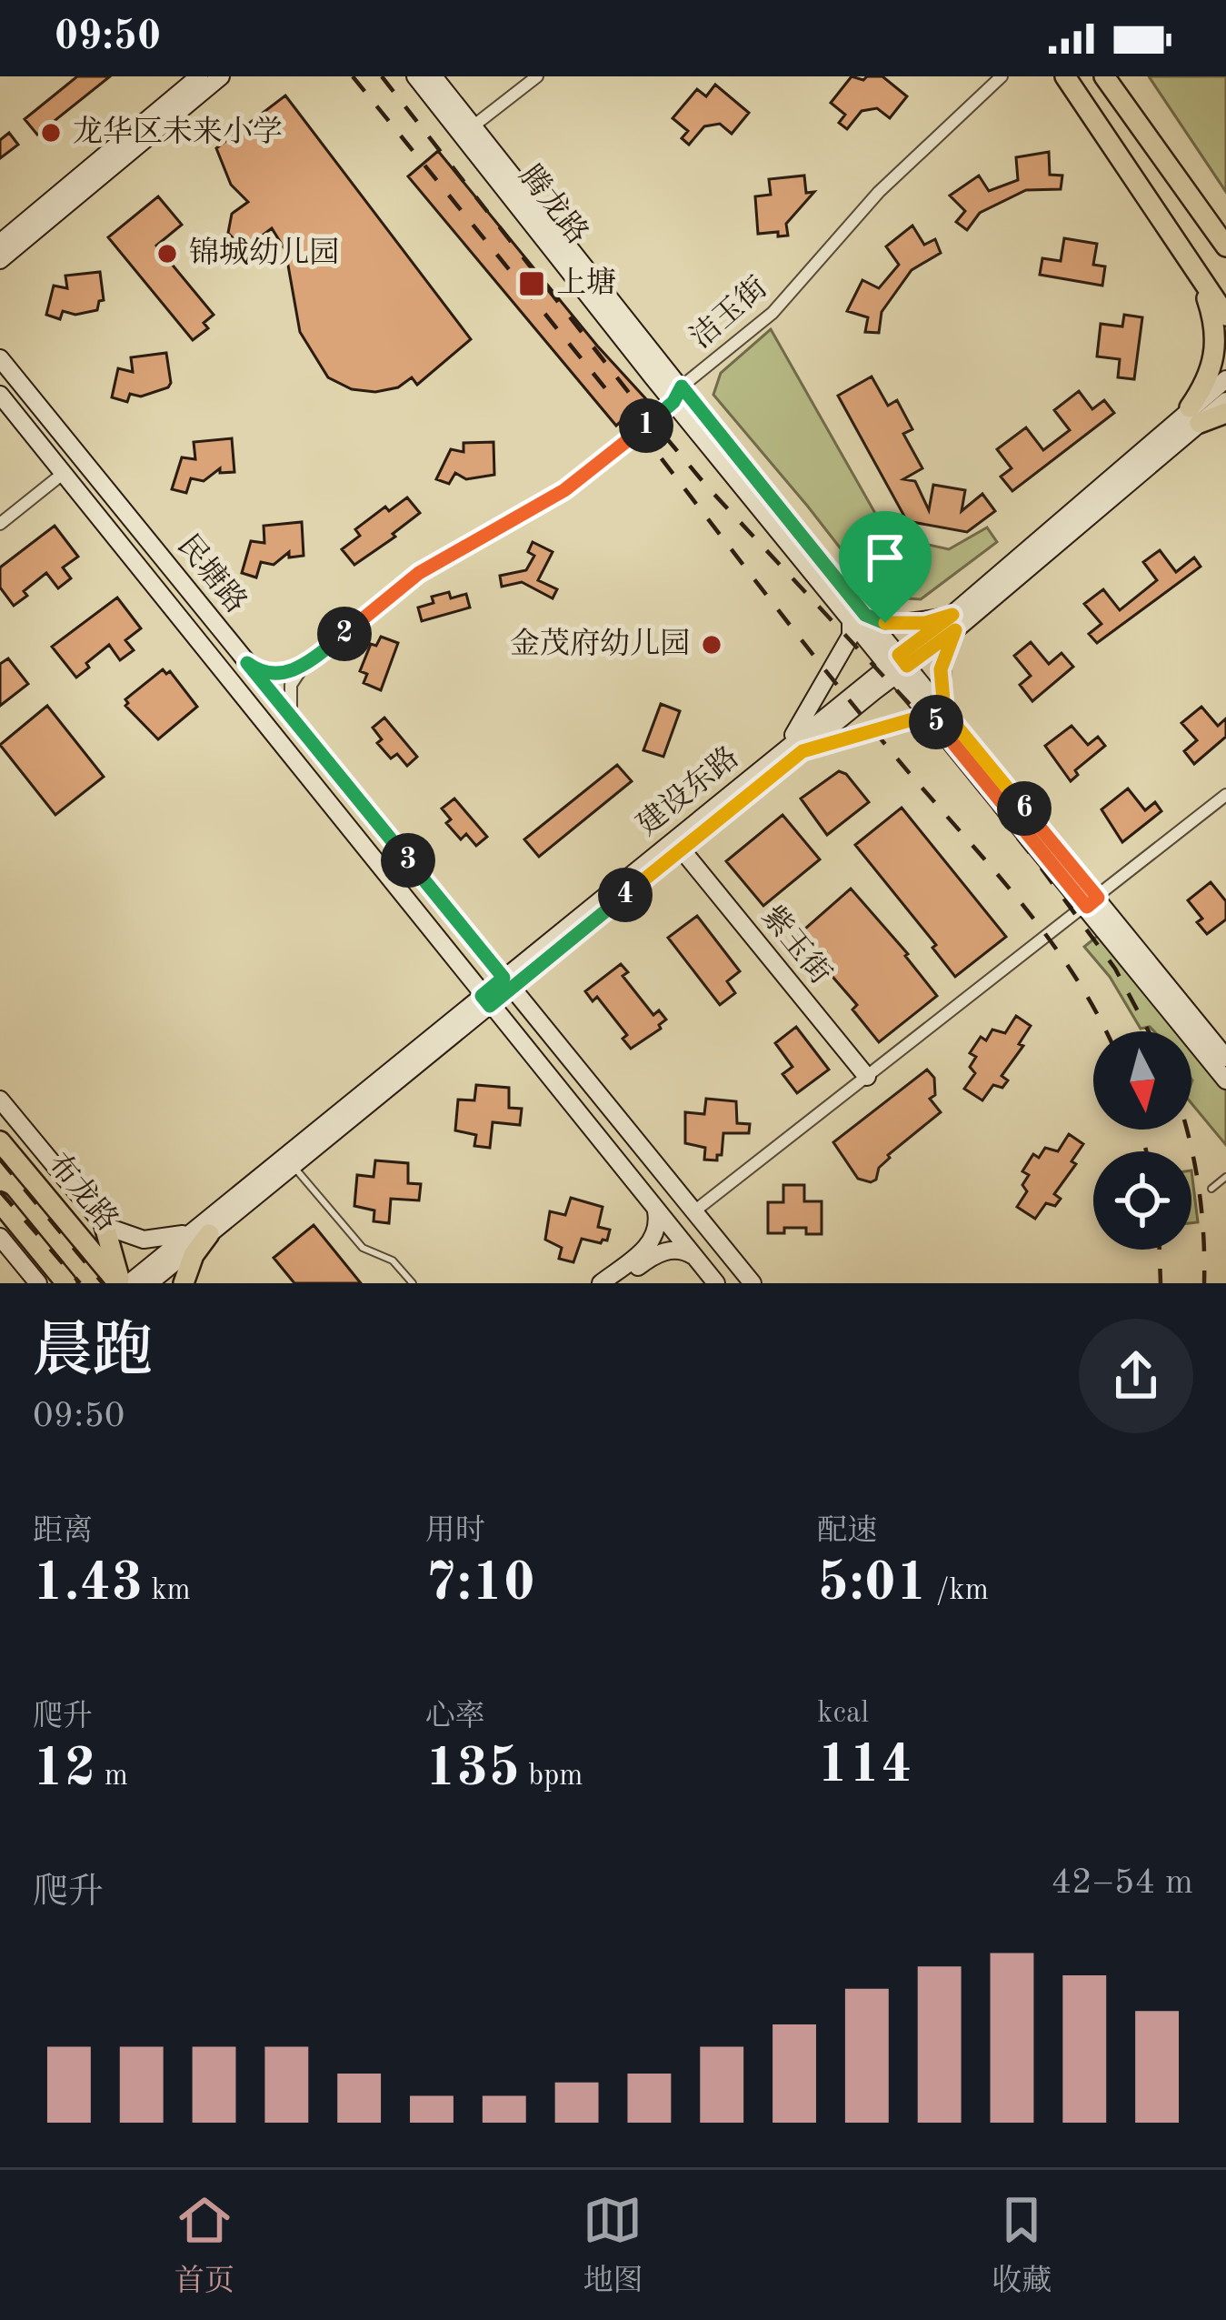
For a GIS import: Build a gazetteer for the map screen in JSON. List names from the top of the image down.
{
  "streets": {
    "main road": [
      "腾龙路",
      "民塘路",
      "建设东路",
      "紫玉街",
      "布龙路"
    ],
    "street": ["洁玉街"]
  },
  "crossings": [
    ["腾龙路", "洁玉街"],
    ["腾龙路", "建设东路"],
    ["民塘路", "建设东路"],
    ["建设东路", "紫玉街"]
  ],
  "places": {
    "other": ["龙华区未来小学", "锦城幼儿园", "金茂府幼儿园"],
    "transit": ["上塘"]
  },
  "north": "bottom",
  "page": {
    "status": "09:50",
    "pins": [
      "1",
      "2",
      "5",
      "6",
      "3",
      "4"
    ],
    "heading": ["晨跑", "09:50"],
    "stats": [
      ["距离", "1.43 km"],
      ["用时", "7:10"],
      ["配速", "5:01 /km"],
      ["爬升", "12 m"],
      ["心率", "135 bpm"],
      ["kcal", "114"]
    ],
    "chart": ["爬升", "42–54 m"],
    "tabs": ["首页", "地图", "收藏"]
  }
}
